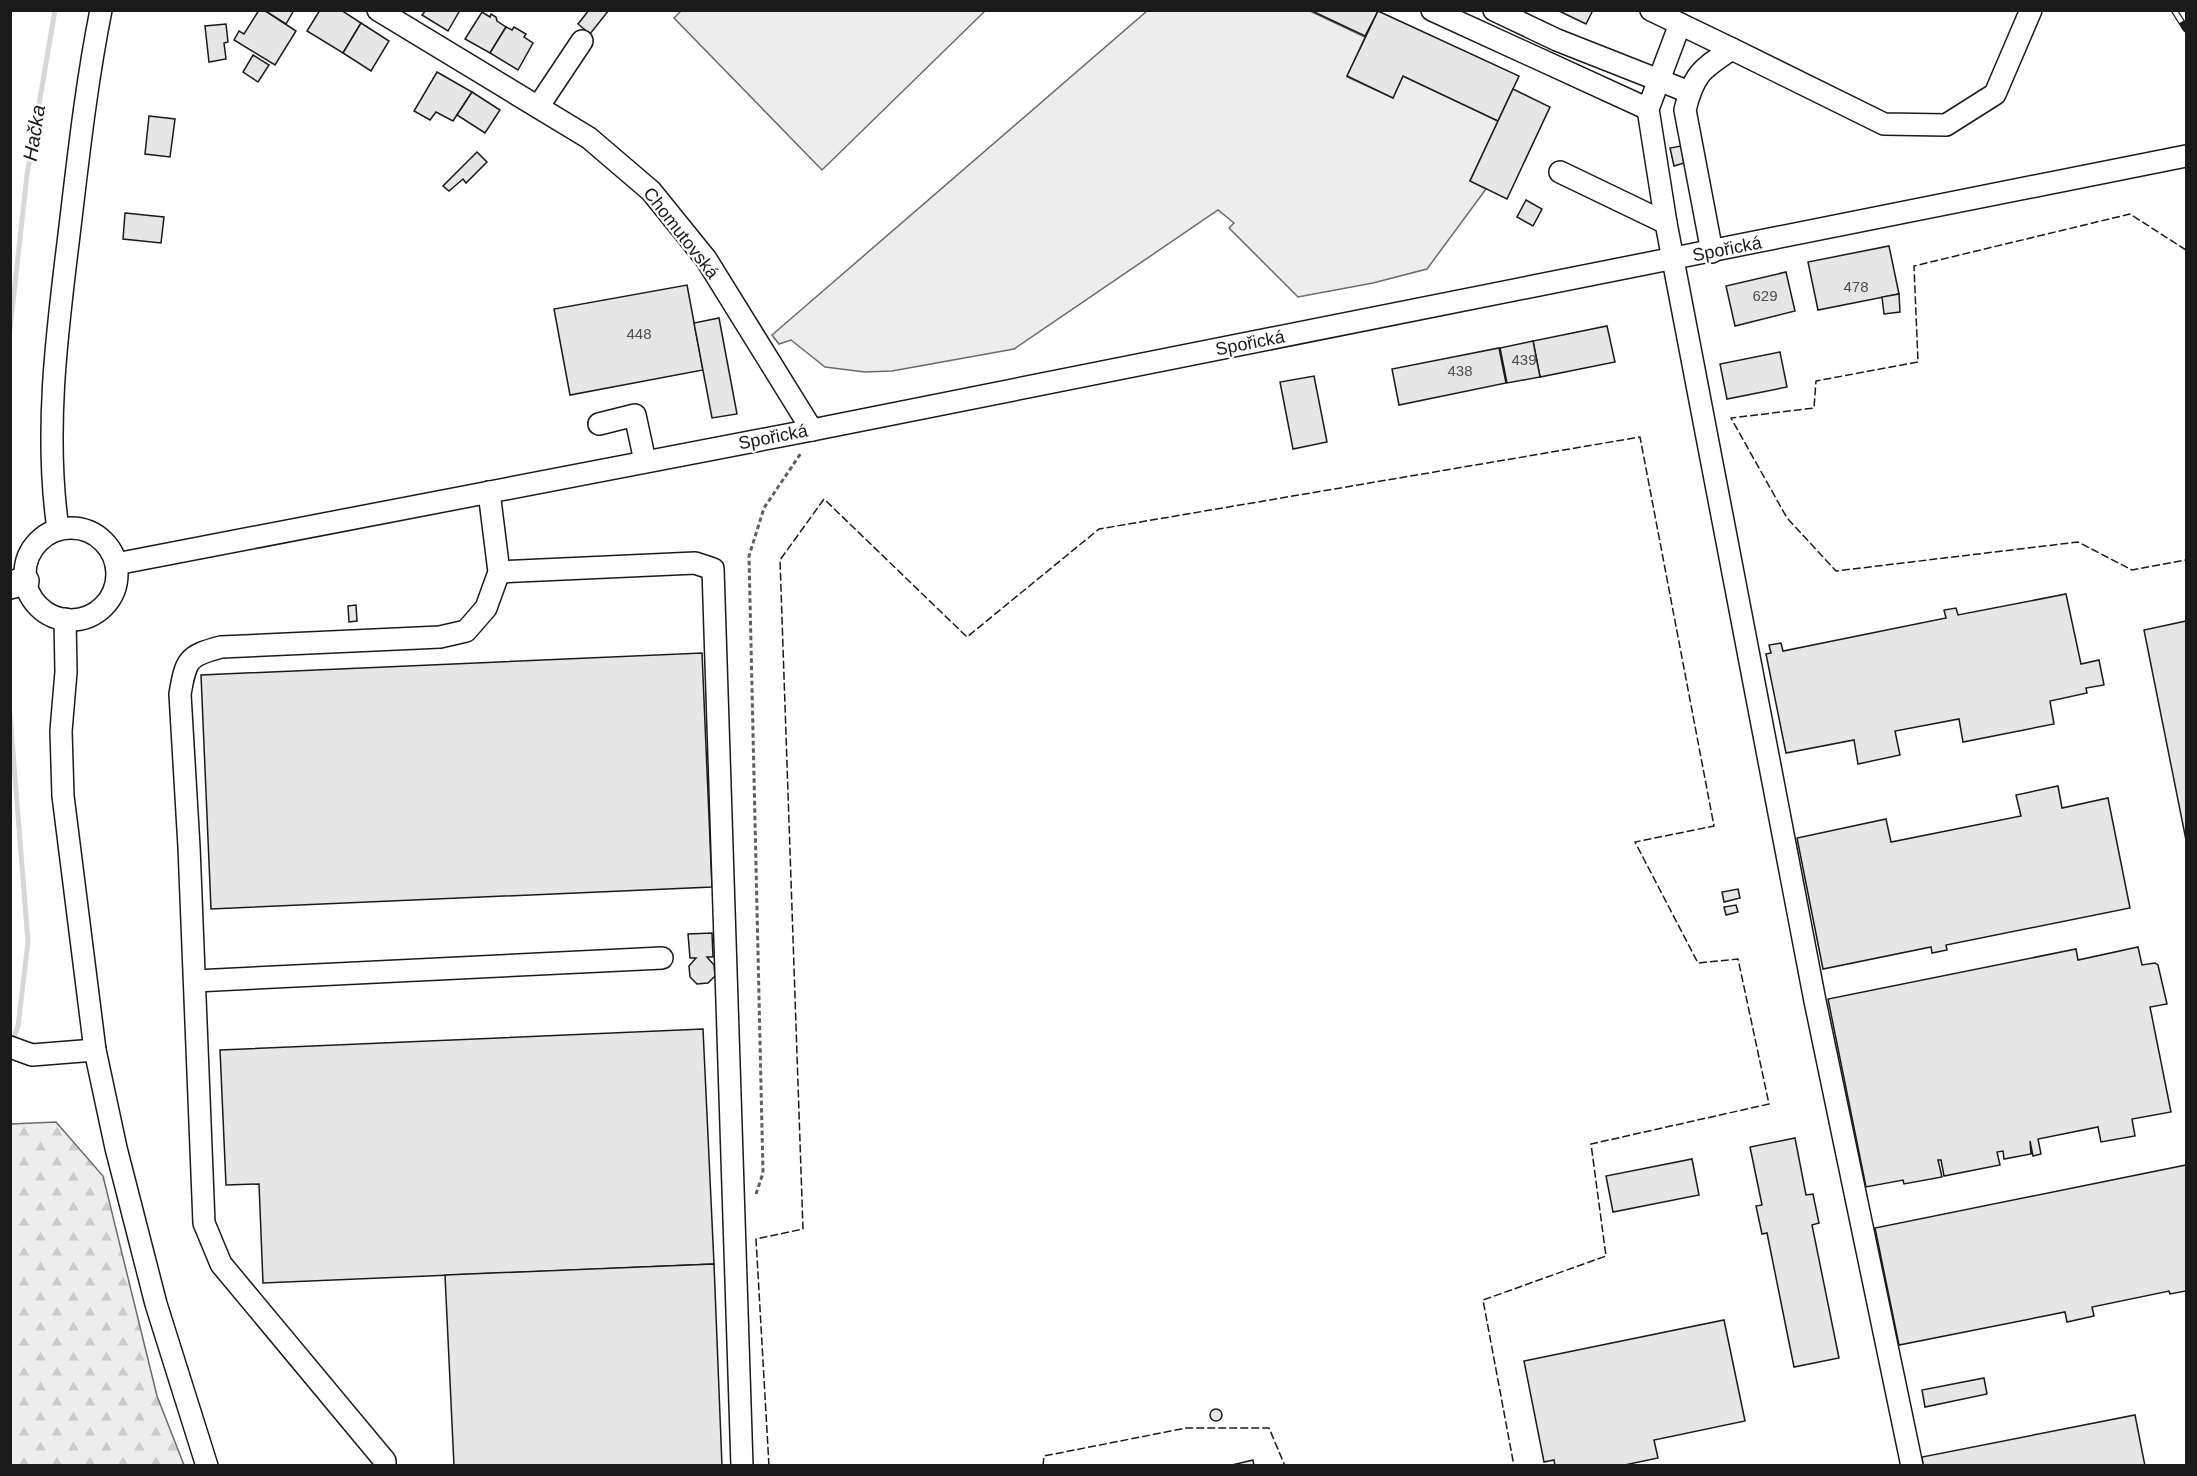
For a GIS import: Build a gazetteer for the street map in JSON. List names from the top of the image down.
{
  "streets": {
    "street": ["Chomutovská", "Spořická"]
  },
  "crossings": [
    ["Chomutovská", "Spořická"]
  ],
  "water": ["Hačka"],
  "house_numbers": [
    "478",
    "629",
    "448",
    "439",
    "438"
  ]
}
